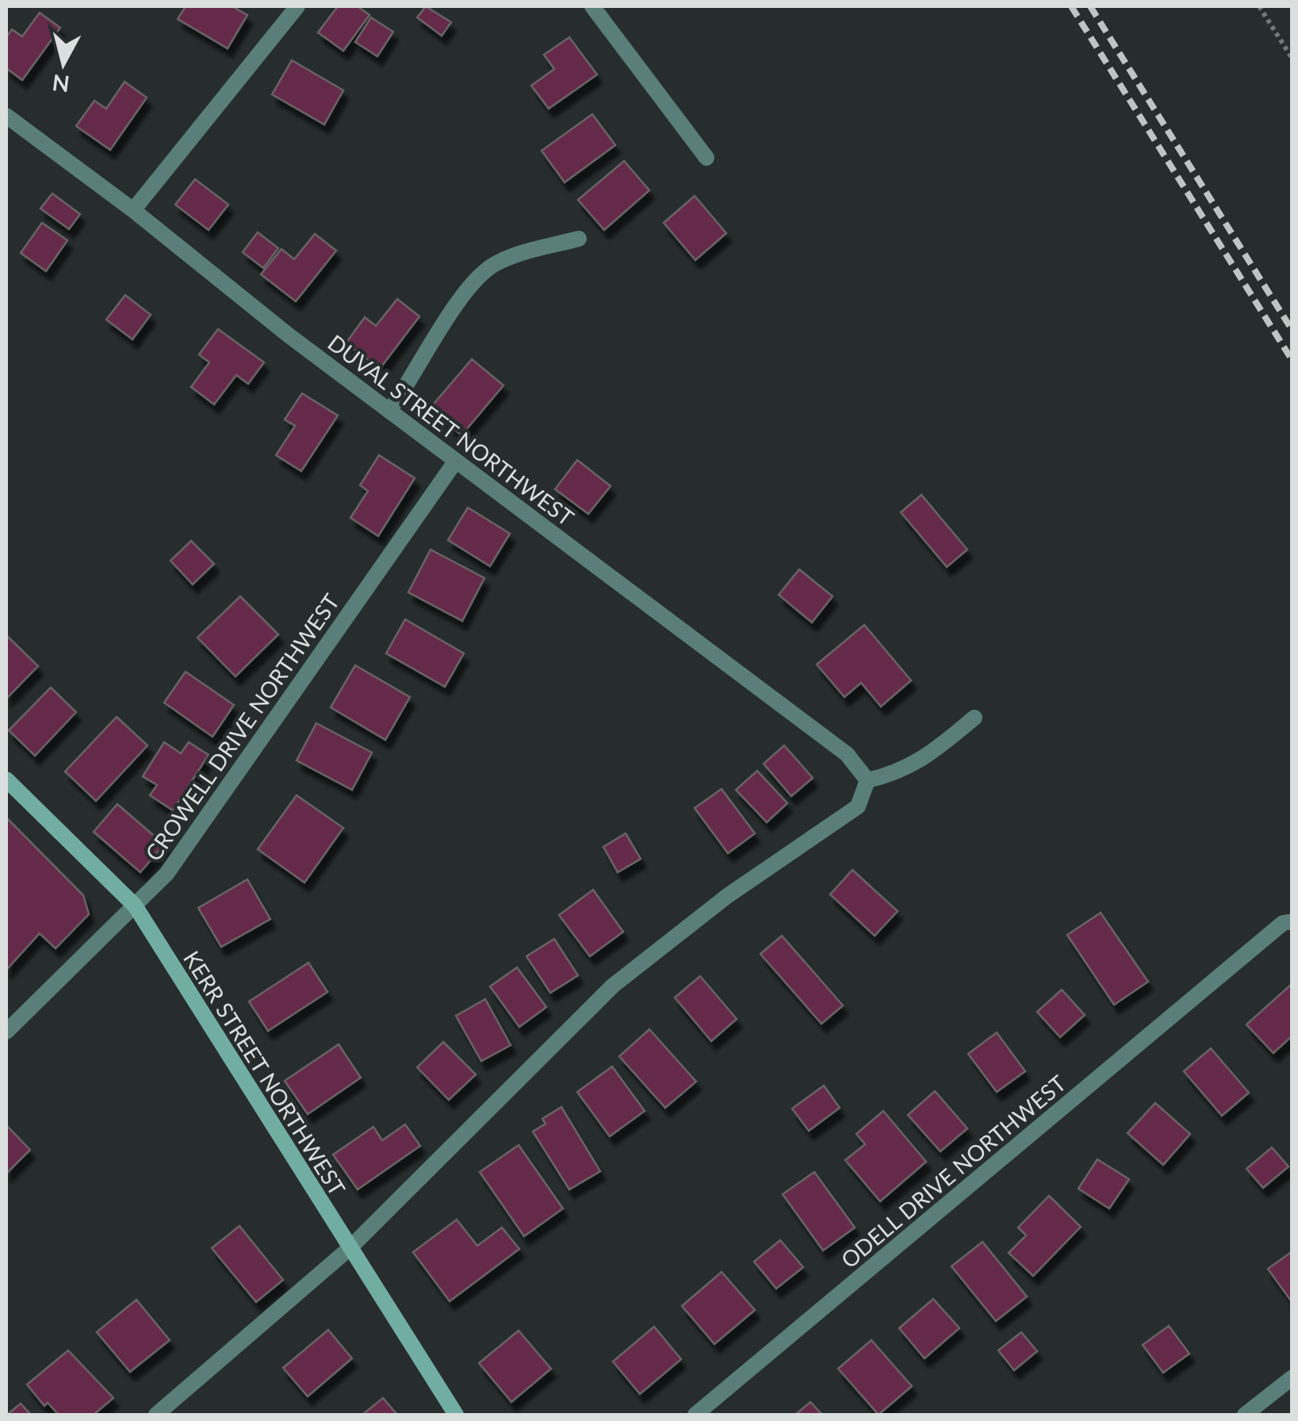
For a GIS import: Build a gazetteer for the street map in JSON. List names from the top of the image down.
{
  "streets": {
    "street": [
      "DUVAL STREET NORTHWEST",
      "CROWELL DRIVE NORTHWEST",
      "KERR STREET NORTHWEST",
      "ODELL DRIVE NORTHWEST"
    ]
  },
  "crossings": [
    ["DUVAL STREET NORTHWEST", "CROWELL DRIVE NORTHWEST"],
    ["CROWELL DRIVE NORTHWEST", "KERR STREET NORTHWEST"]
  ],
  "north": "bottom"
}
